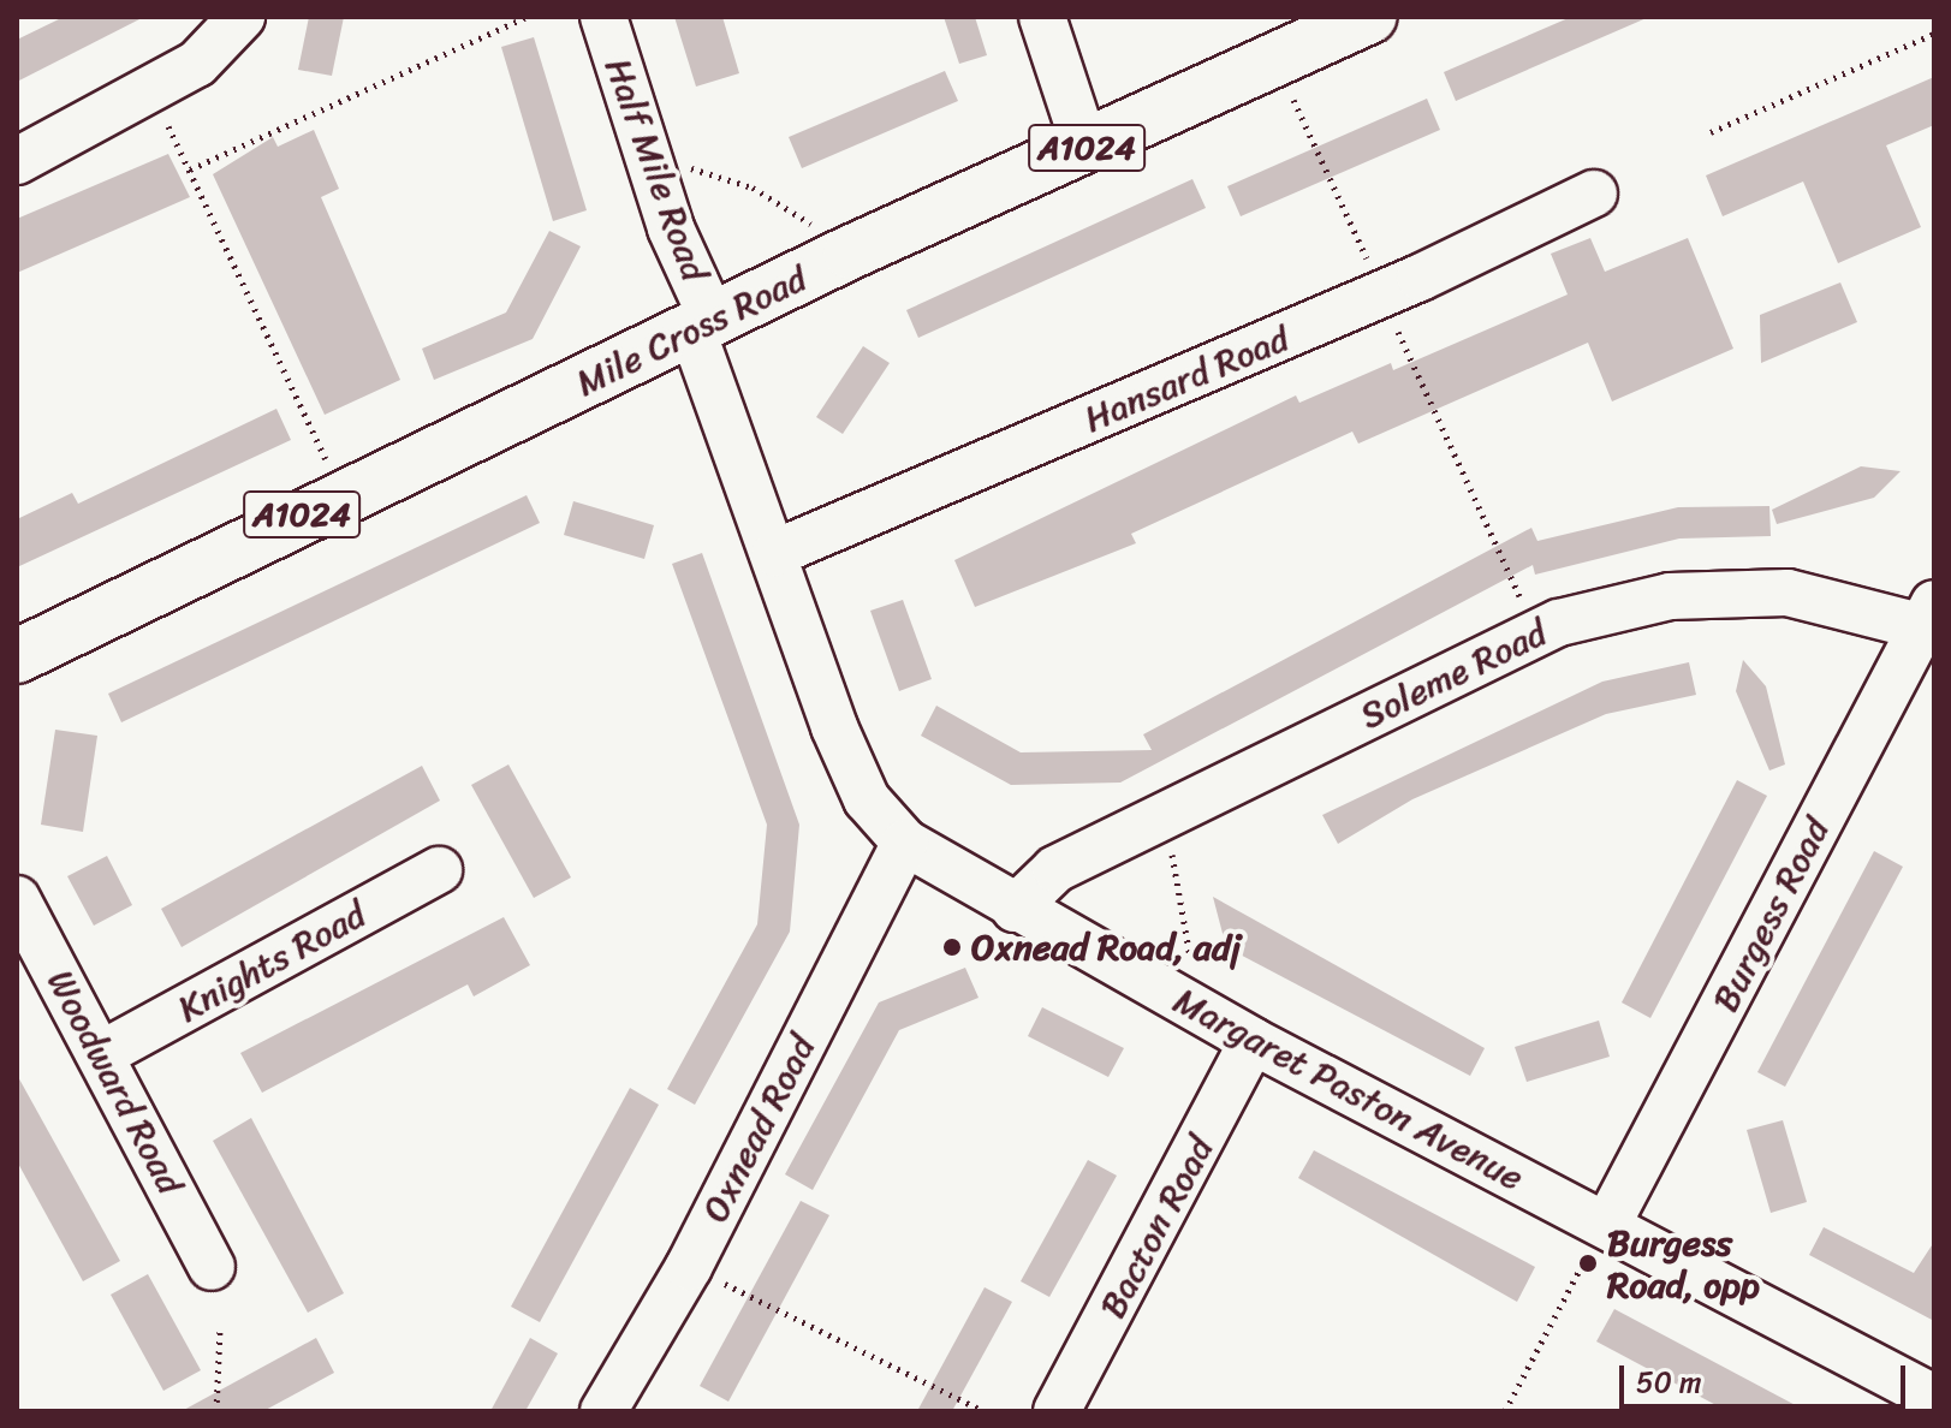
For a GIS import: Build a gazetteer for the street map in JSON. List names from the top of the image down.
{
  "streets": {
    "main road": ["A1024", "Mile Cross Road"],
    "street": [
      "Half Mile Road",
      "Hansard Road",
      "Soleme Road",
      "Burgess Road",
      "Knights Road",
      "Woodward Road",
      "Margaret Paston Avenue",
      "Oxnead Road",
      "Bacton Road"
    ]
  },
  "crossings": [
    ["Half Mile Road", "Mile Cross Road"],
    ["Half Mile Road", "Margaret Paston Avenue"],
    ["Mile Cross Road", "Margaret Paston Avenue"],
    ["Hansard Road", "Margaret Paston Avenue"],
    ["Soleme Road", "Burgess Road"],
    ["Soleme Road", "Margaret Paston Avenue"],
    ["Burgess Road", "Margaret Paston Avenue"],
    ["Knights Road", "Woodward Road"],
    ["Margaret Paston Avenue", "Oxnead Road"],
    ["Margaret Paston Avenue", "Bacton Road"]
  ],
  "places": ["Oxnead Road, adj", "Burgess Road, opp"],
  "scale_bar": "50 m"
}
